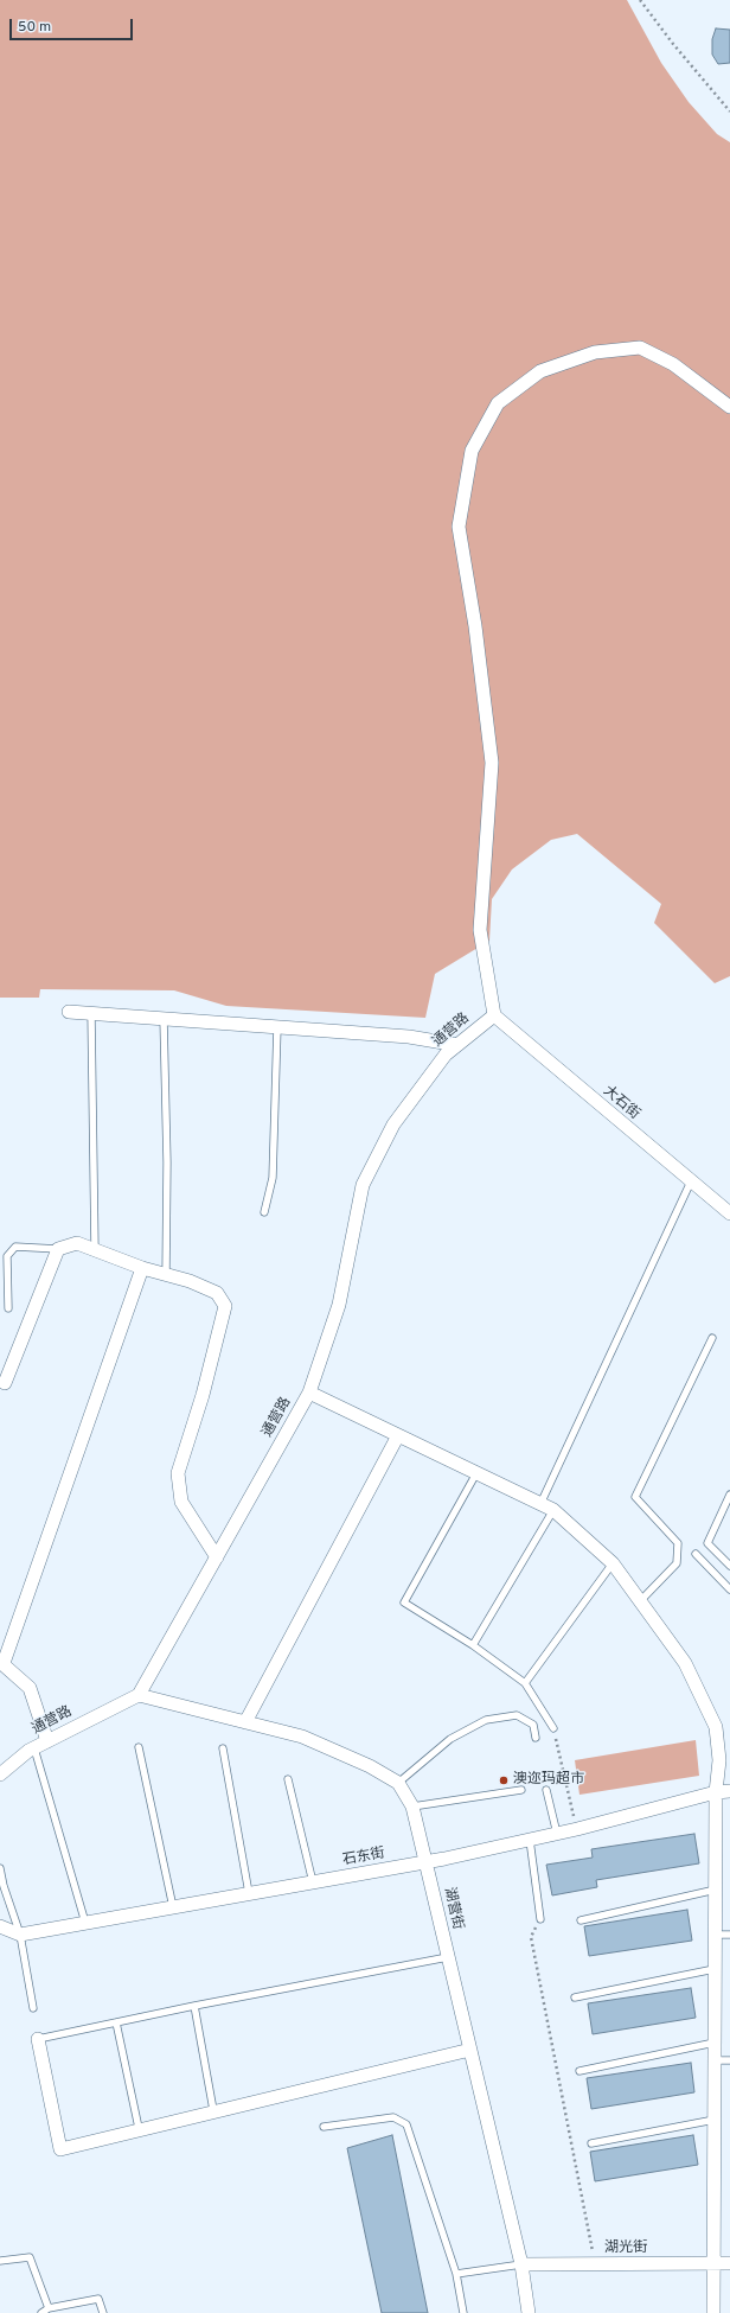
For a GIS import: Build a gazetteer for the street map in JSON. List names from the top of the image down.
{
  "streets": {
    "street": [
      "通营路",
      "大石街",
      "石东街",
      "湖营街",
      "湖光街"
    ]
  },
  "crossings": [
    ["通营路", "大石街"],
    ["通营路", "湖营街"],
    ["石东街", "湖营街"],
    ["湖营街", "湖光街"]
  ],
  "places": ["澳迩玛超市"],
  "scale_bar": "50 m"
}
